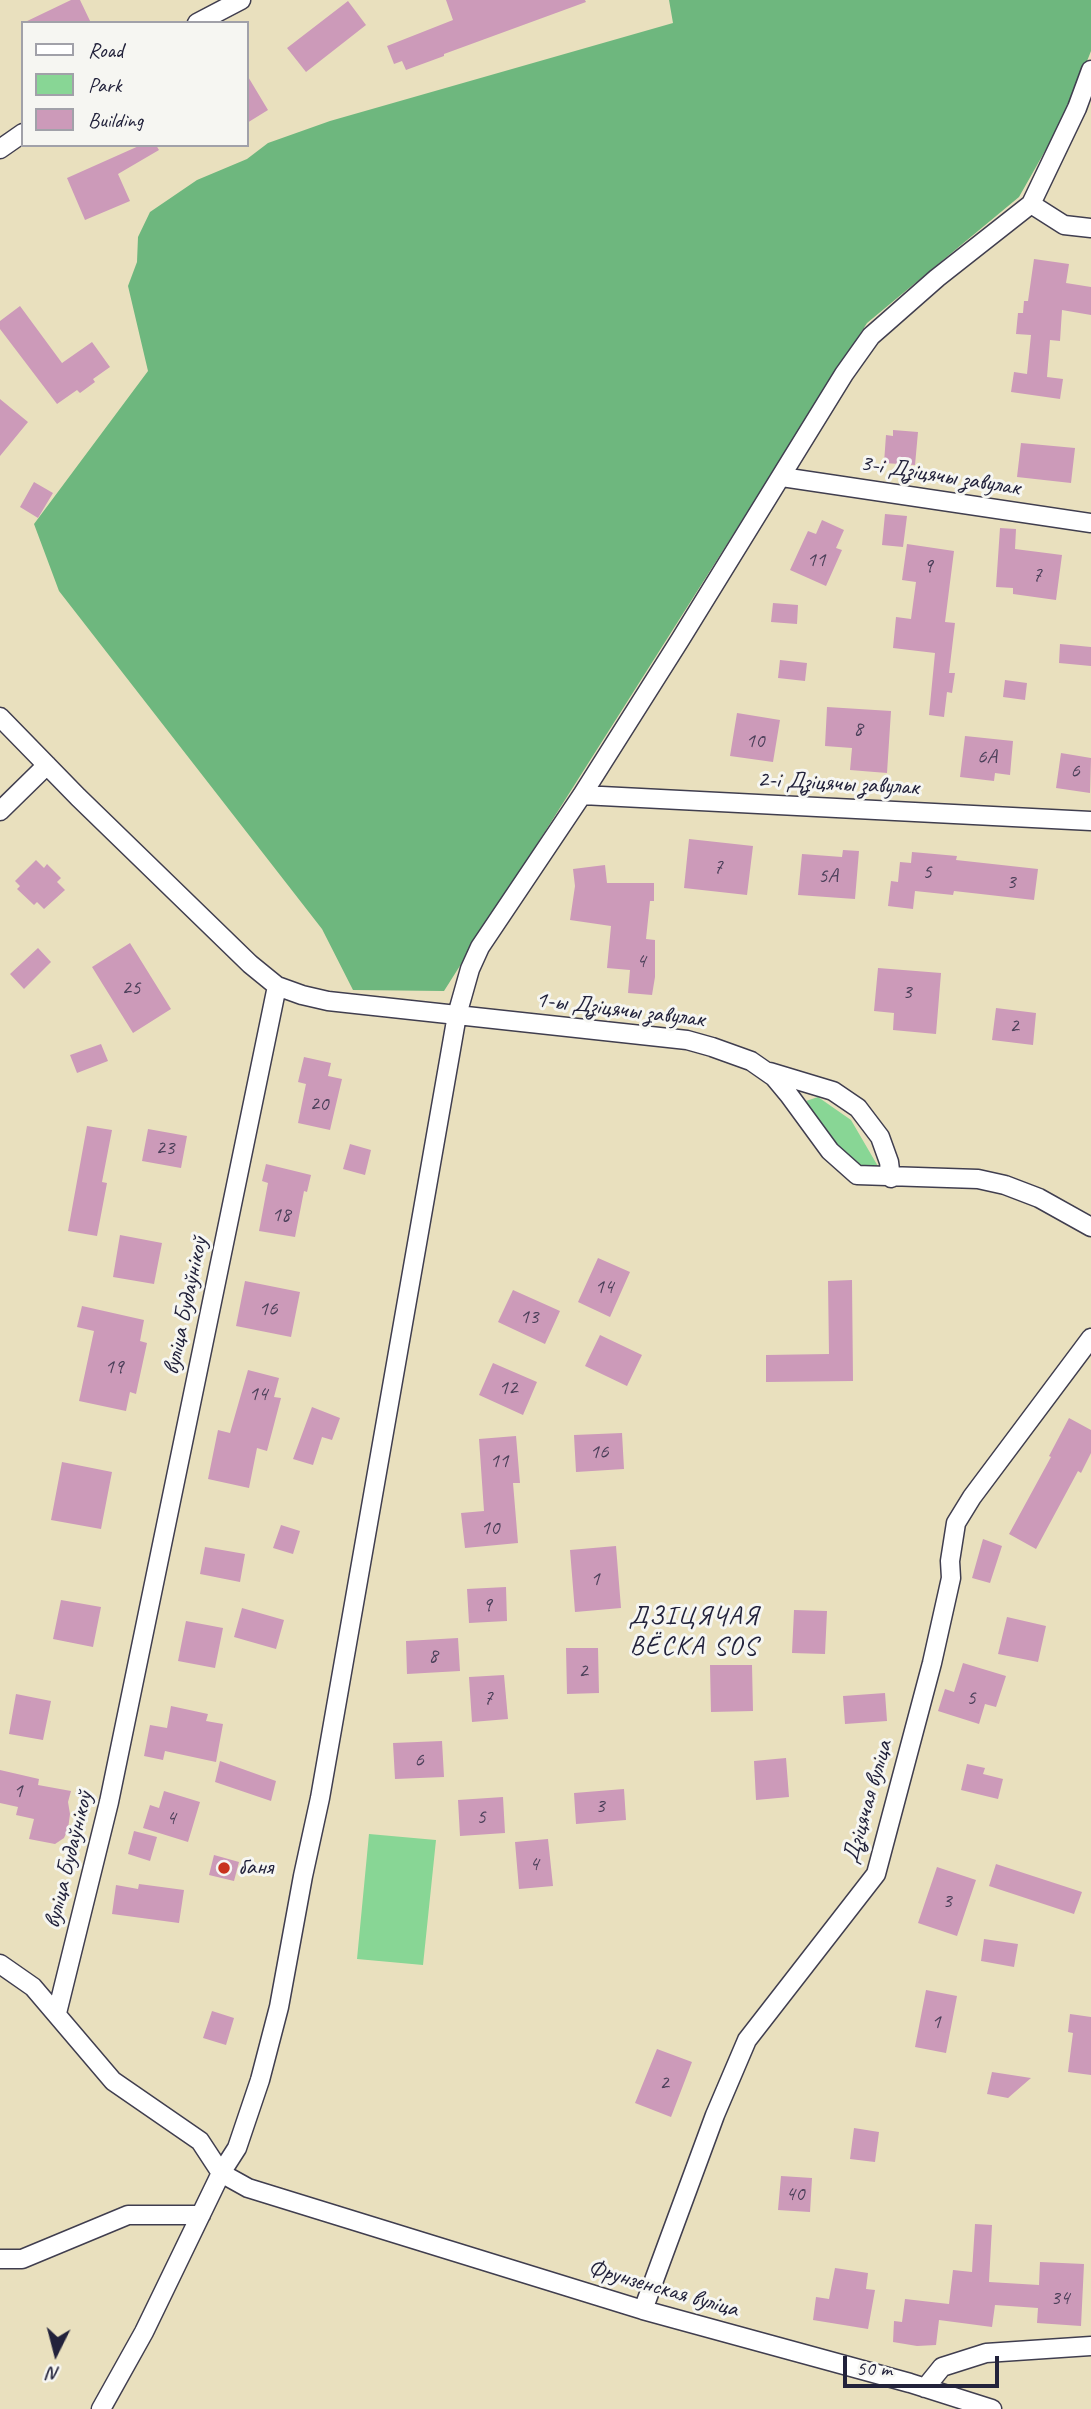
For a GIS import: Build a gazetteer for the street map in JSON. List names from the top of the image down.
{
  "streets": {
    "street": [
      "3-і Дзіцячы завулак",
      "2-і Дзіцячы завулак",
      "1-ы Дзіцячы завулак",
      "вуліца Будаўнікоў",
      "Дзіцячая вуліца",
      "Фрунзенская вуліца"
    ]
  },
  "crossings": [
    ["1-ы Дзіцячы завулак", "вуліца Будаўнікоў"],
    ["Дзіцячая вуліца", "Фрунзенская вуліца"]
  ],
  "districts": ["ДЗІЦЯЧАЯ ВЁСКА SOS"],
  "places": ["баня"],
  "house_numbers": [
    "11",
    "9",
    "7",
    "8",
    "10",
    "6А",
    "6",
    "7",
    "5",
    "5А",
    "3",
    "4",
    "25",
    "3",
    "2",
    "20",
    "23",
    "18",
    "14",
    "16",
    "13",
    "19",
    "12",
    "14",
    "16",
    "11",
    "10",
    "1",
    "9",
    "8",
    "2",
    "7",
    "5",
    "6",
    "1",
    "3",
    "5",
    "4",
    "4",
    "3",
    "1",
    "2",
    "40",
    "34"
  ],
  "legend": ["Road", "Park", "Building"],
  "scale_bar": "50 m",
  "north": "bottom"
}
